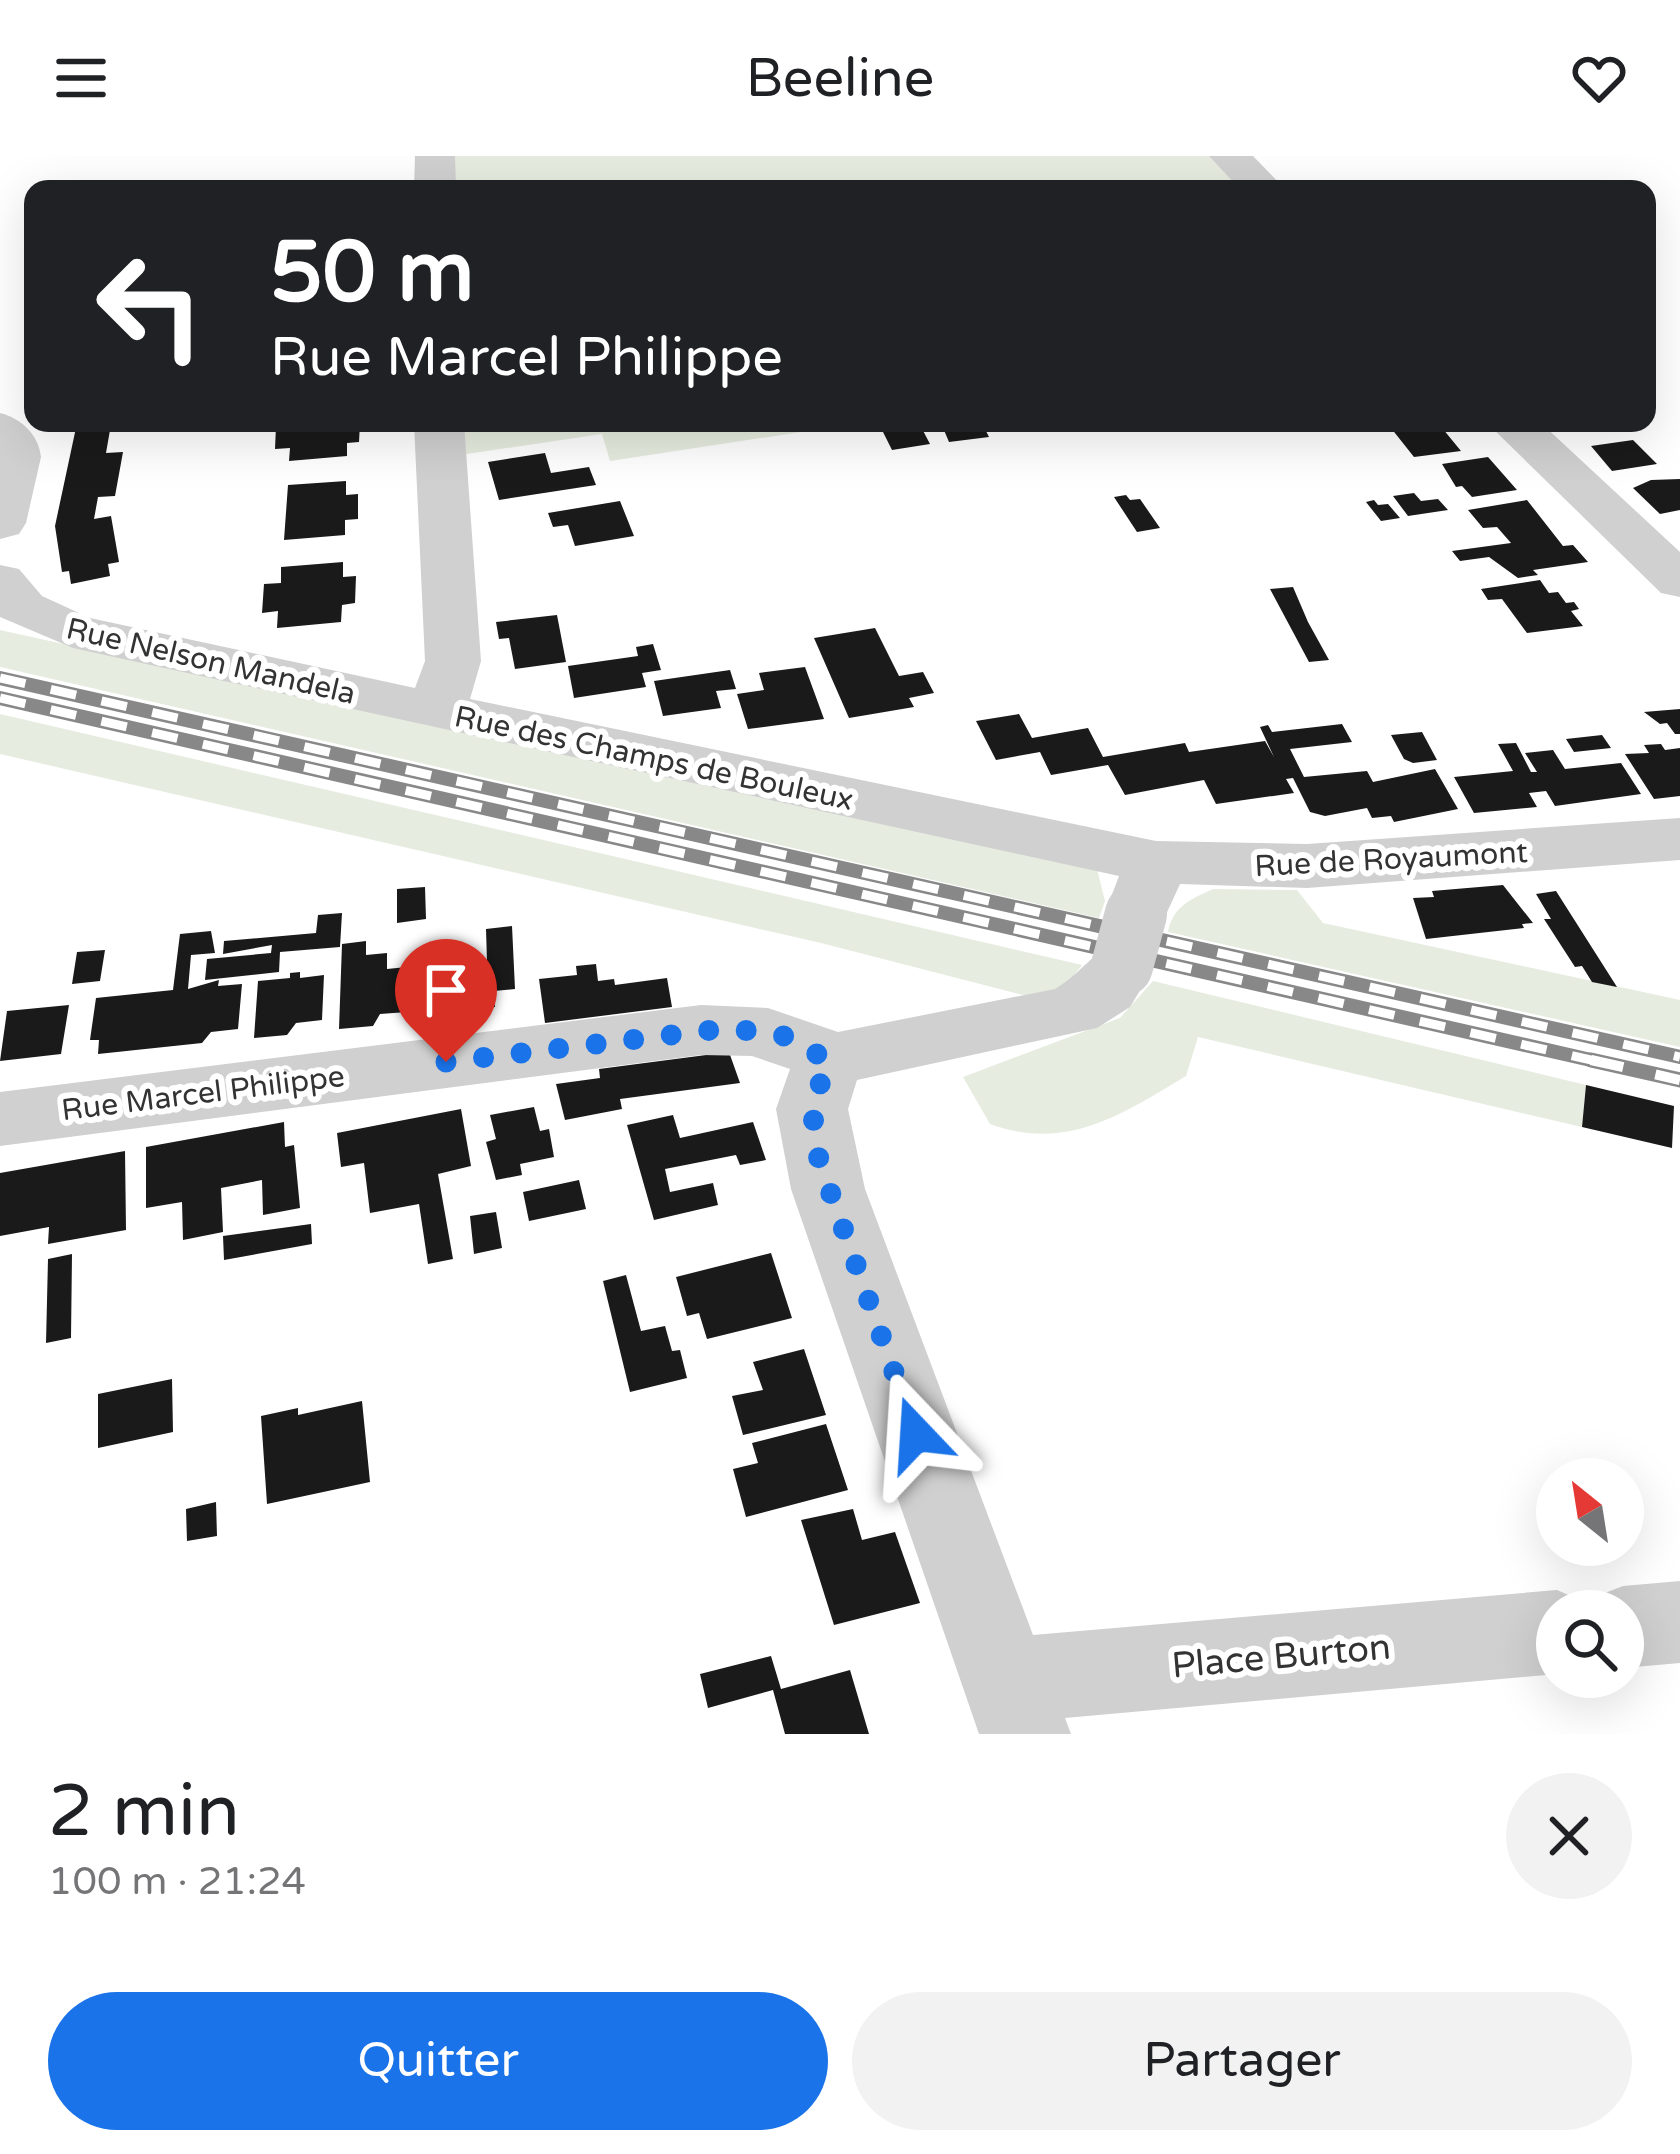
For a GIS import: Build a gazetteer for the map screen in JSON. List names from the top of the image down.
{
  "streets": {
    "street": [
      "Rue Nelson Mandela",
      "Rue des Champs de Bouleux",
      "Rue de Royaumont",
      "Rue Marcel Philippe",
      "Place Burton"
    ]
  },
  "crossings": [
    ["Rue Nelson Mandela", "Rue des Champs de Bouleux"],
    ["Rue des Champs de Bouleux", "Rue de Royaumont"]
  ],
  "north": "top left",
  "page": {
    "header": "Beeline",
    "turn": ["50 m", "Rue Marcel Philippe"],
    "heading": ["2 min", "100 m · 21:24"],
    "buttons": ["Quitter", "Partager"]
  }
}
